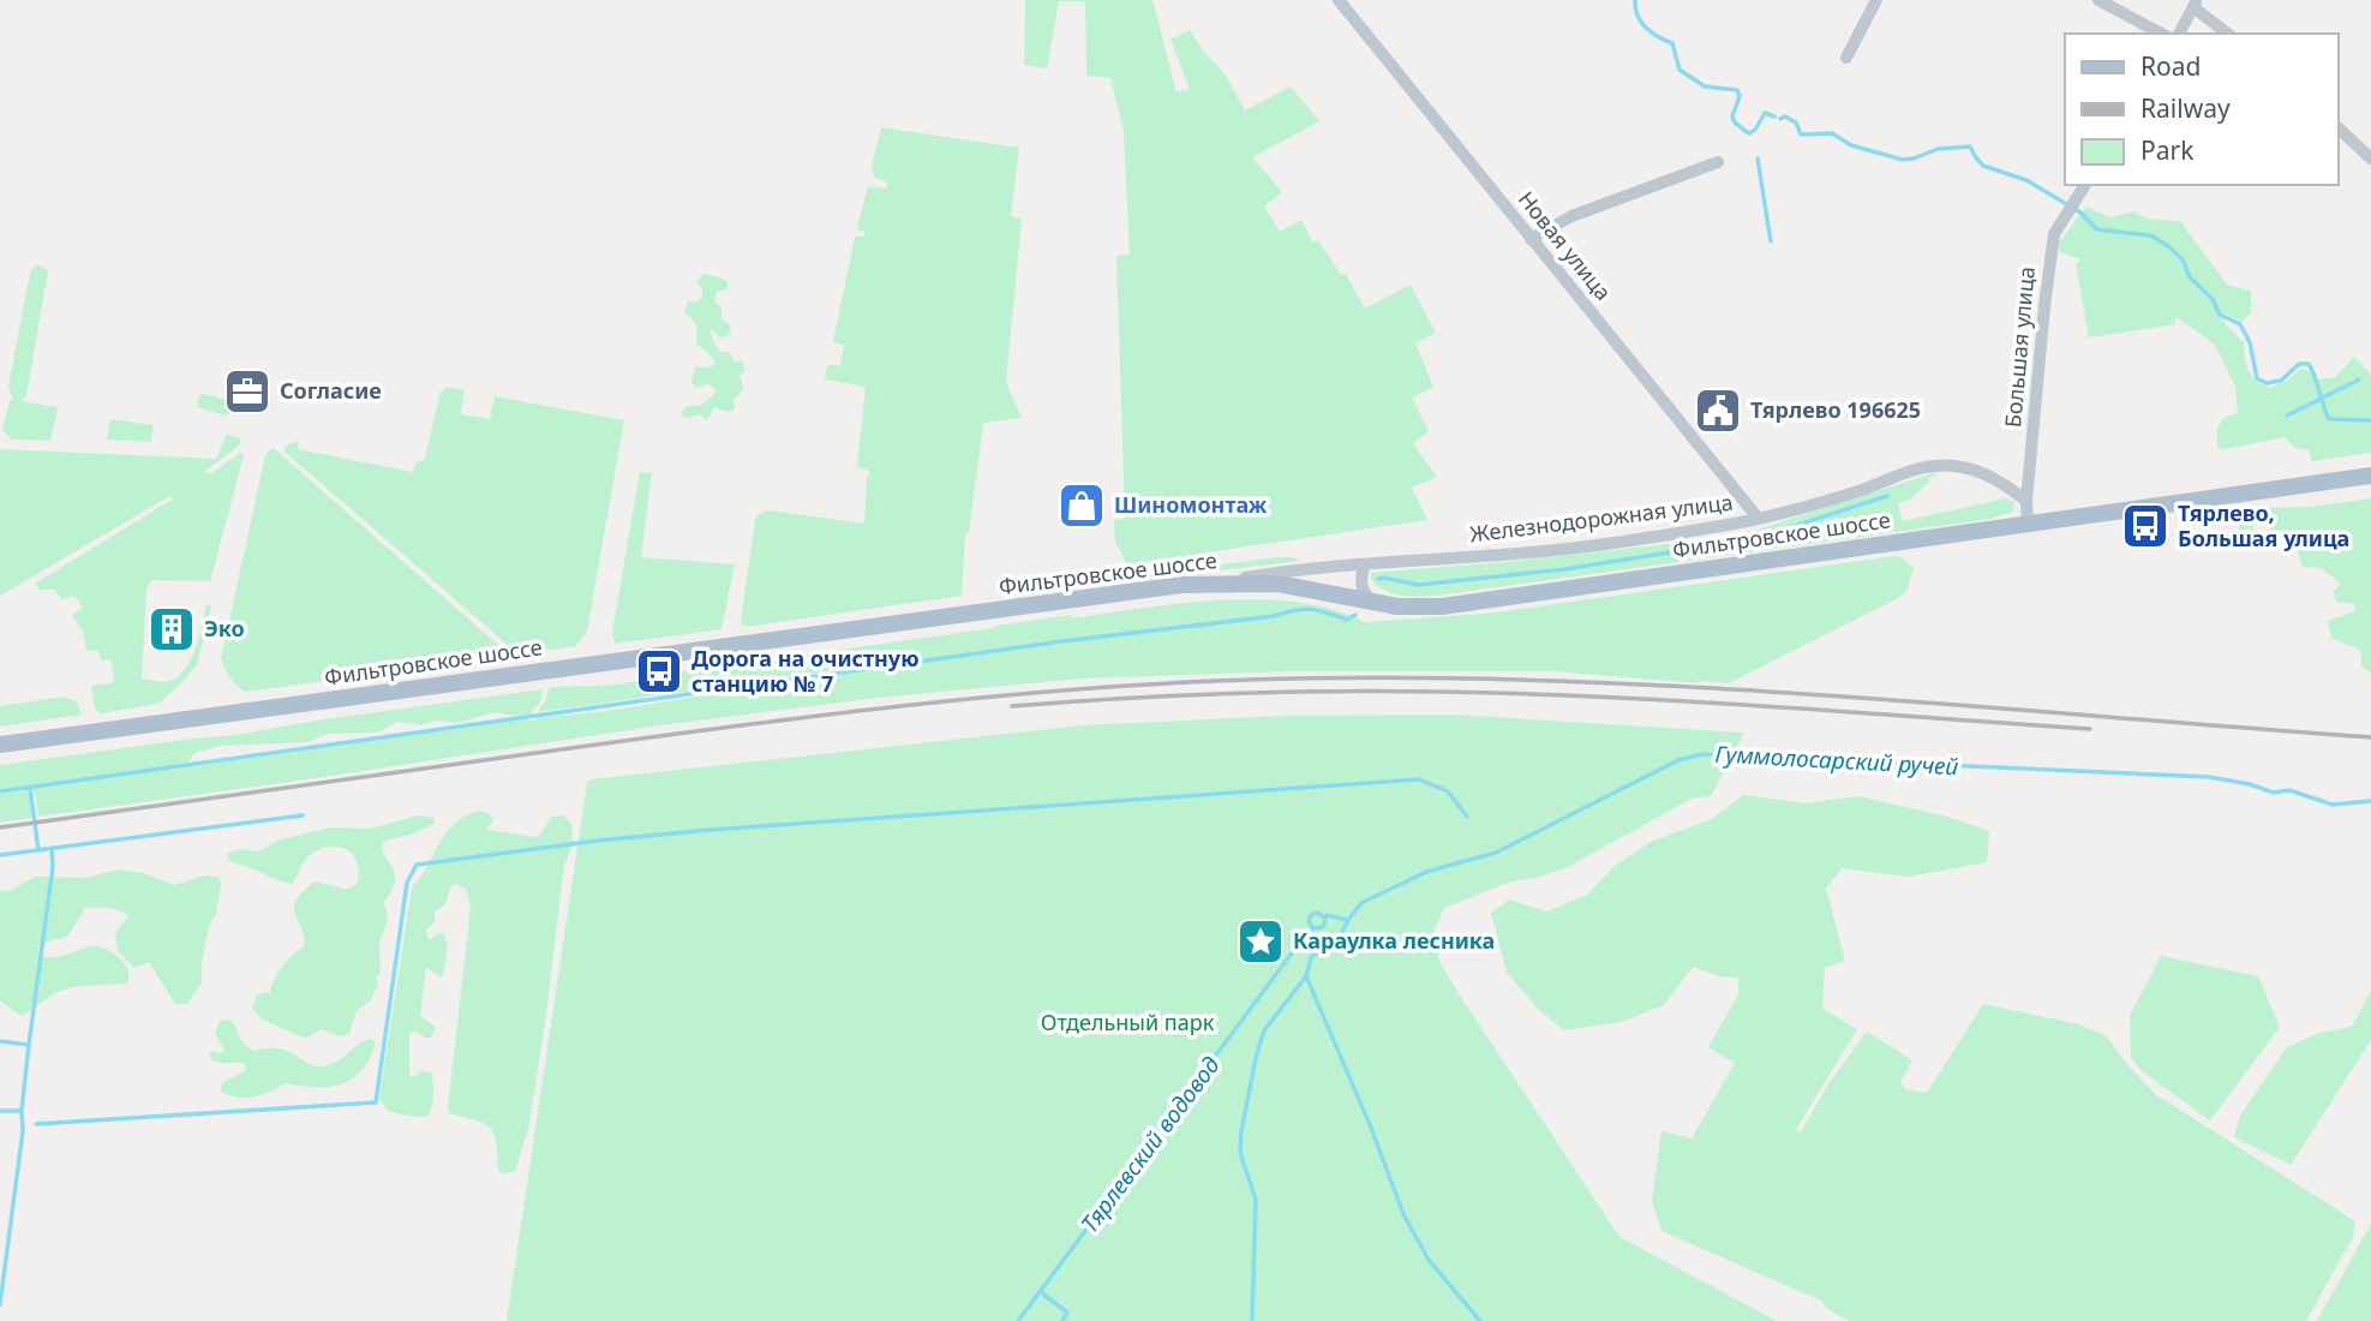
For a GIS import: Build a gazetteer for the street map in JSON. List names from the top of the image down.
{
  "streets": {
    "main road": ["Фильтровское шоссе"],
    "street": ["Новая улица", "Большая улица", "Железнодорожная улица"]
  },
  "crossings": [
    ["Новая улица", "Железнодорожная улица"],
    ["Большая улица", "Железнодорожная улица"],
    ["Большая улица", "Фильтровское шоссе"],
    ["Железнодорожная улица", "Фильтровское шоссе"]
  ],
  "water": ["Гуммолосарский ручей", "Тярлевский водовод"],
  "parks": ["Отдельный парк"],
  "places": {
    "office": ["Согласие"],
    "public building": ["Тярлево 196625"],
    "shop": ["Шиномонтаж"],
    "bus stop": ["Тярлево, Большая улица", "Дорога на очистную станцию № 7"],
    "building": ["Эко"],
    "place": ["Караулка лесника"]
  },
  "legend": ["Road", "Railway", "Park"]
}
